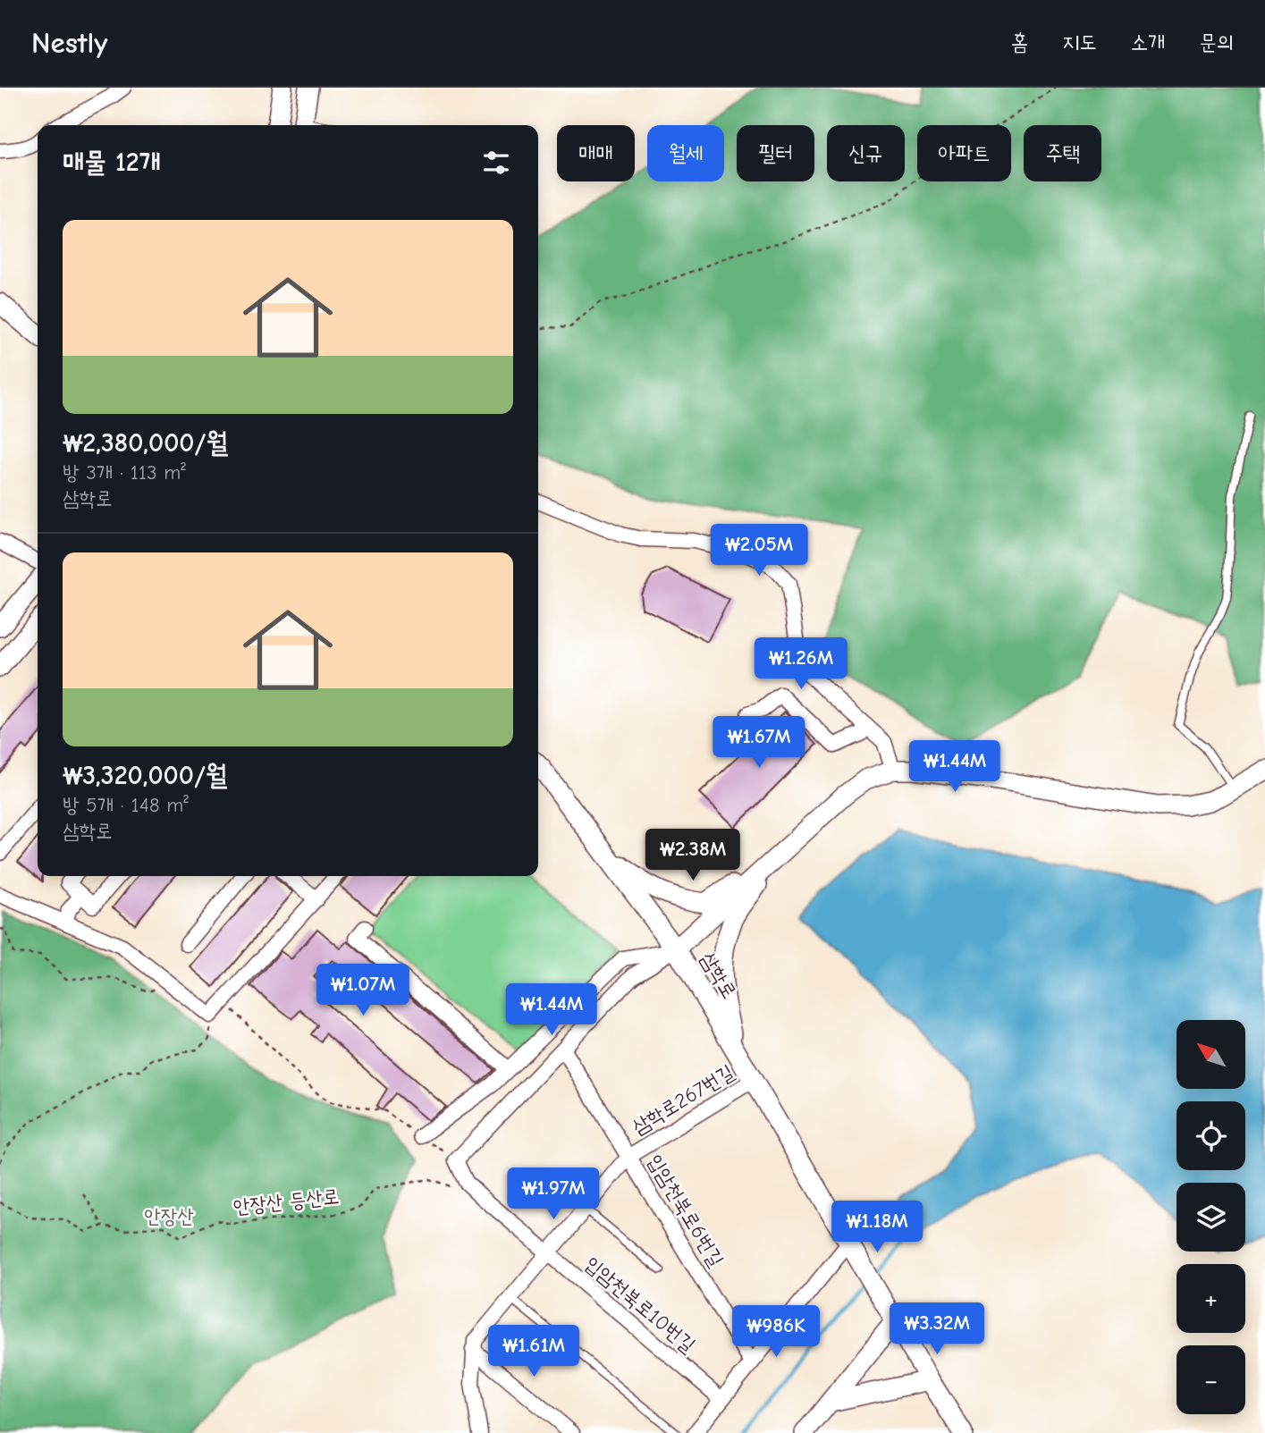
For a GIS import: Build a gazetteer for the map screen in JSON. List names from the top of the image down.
{
  "streets": {
    "street": [
      "삼학로",
      "삼학로267번길",
      "입암천북로6번길",
      "입암천북로10번길"
    ],
    "path": ["안장산 등산로"]
  },
  "crossings": [
    ["삼학로", "삼학로267번길"],
    ["삼학로267번길", "입암천북로6번길"],
    ["삼학로267번길", "입암천북로10번길"],
    ["안장산 등산로", "입암천북로10번길"]
  ],
  "parks": ["안장산"],
  "north": "top left",
  "page": {
    "header": "Nestly",
    "nav": [
      "홈",
      "지도",
      "소개",
      "문의"
    ],
    "chip": [
      "매매",
      "월세",
      "필터",
      "신규",
      "아파트",
      "주택"
    ],
    "heading": "매물 12개",
    "list": [
      {
        "name": "₩2,380,000/월",
        "note": "방 3개 · 113 m² · 삼학로"
      },
      {
        "name": "₩3,320,000/월",
        "note": "방 5개 · 148 m² · 삼학로"
      }
    ],
    "price": [
      "₩2.05M",
      "₩1.26M",
      "₩1.67M",
      "₩1.44M",
      "₩2.38M",
      "₩1.07M",
      "₩1.44M",
      "₩1.97M",
      "₩1.18M",
      "₩3.32M",
      "₩986K",
      "₩1.61M"
    ],
    "map_buttons": ["+", "−"]
  }
}
